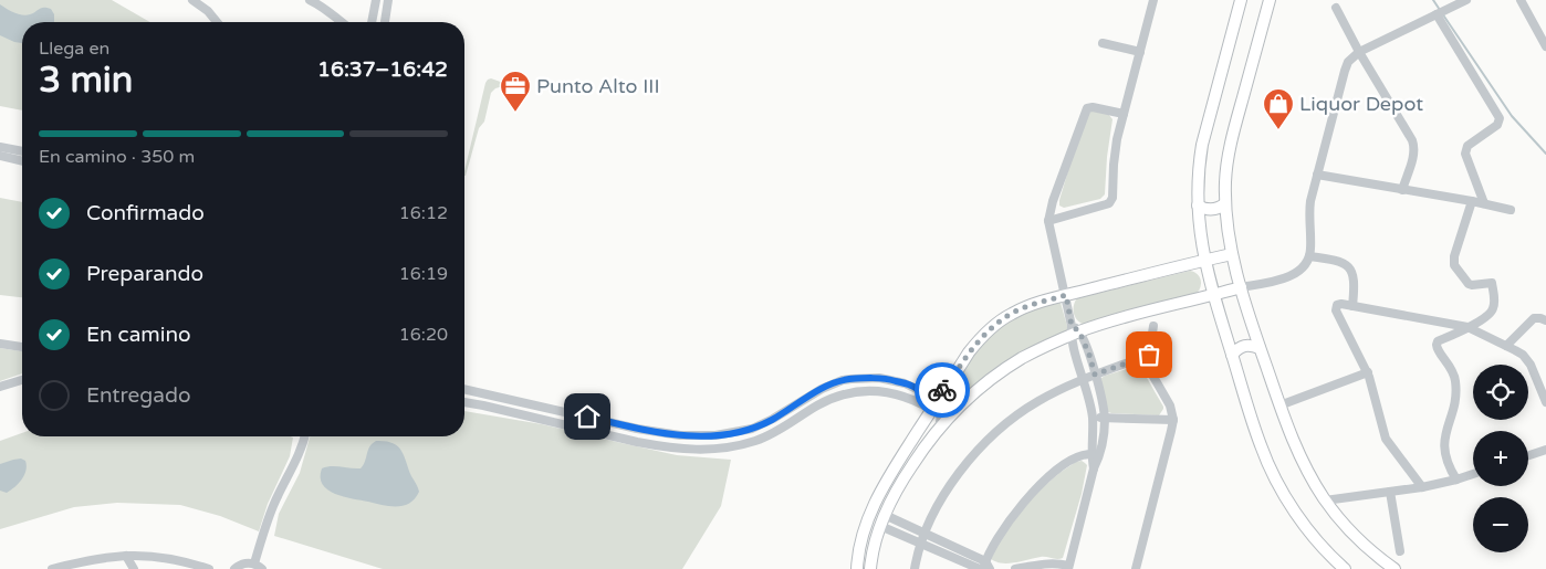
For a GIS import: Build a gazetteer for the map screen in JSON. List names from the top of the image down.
{
  "places": {
    "office": ["Punto Alto III"],
    "shop": ["Liquor Depot"]
  },
  "page": {
    "heading": ["3 min", "Llega en", "16:37–16:42"],
    "bar": "En camino · 350 m",
    "list": [
      ["Confirmado", "16:12"],
      ["Preparando", "16:19"],
      ["En camino", "16:20"],
      "Entregado"
    ],
    "map_buttons": ["+", "−"]
  }
}
